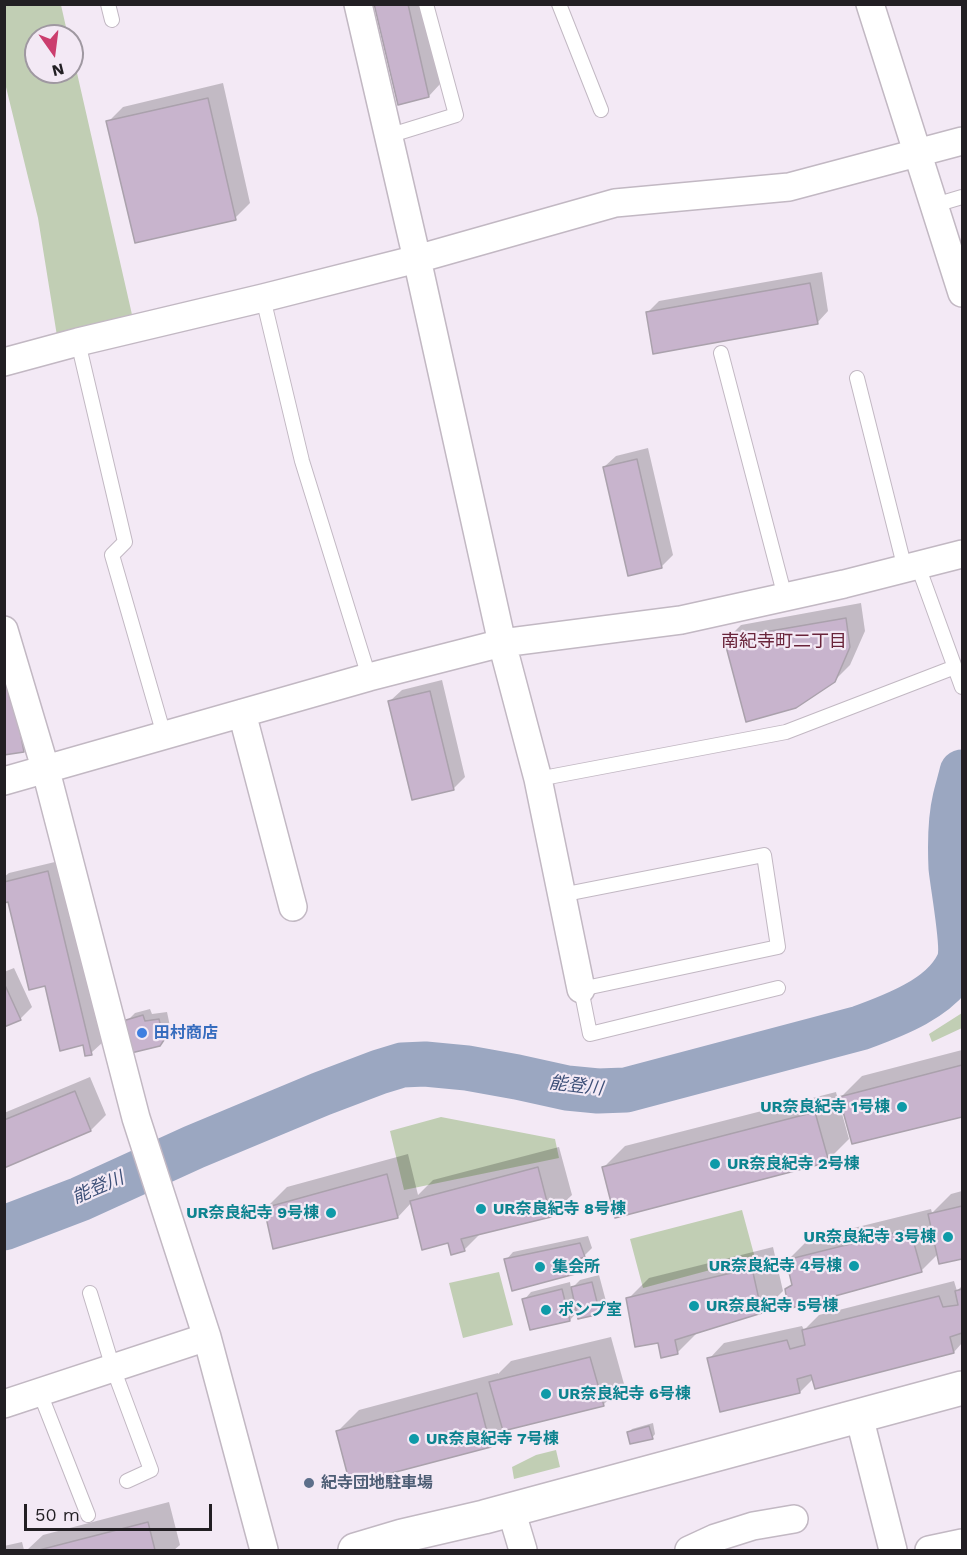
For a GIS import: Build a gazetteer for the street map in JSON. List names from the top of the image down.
{
  "districts": ["南紀寺町二丁目"],
  "water": ["能登川"],
  "places": [
    "田村商店",
    "UR奈良紀寺 1号棟",
    "UR奈良紀寺 2号棟",
    "UR奈良紀寺 8号棟",
    "UR奈良紀寺 9号棟",
    "UR奈良紀寺 3号棟",
    "UR奈良紀寺 4号棟",
    "集会所",
    "UR奈良紀寺 5号棟",
    "ポンプ室",
    "UR奈良紀寺 6号棟",
    "UR奈良紀寺 7号棟",
    "紀寺団地駐車場"
  ],
  "scale_bar": "50 m",
  "north": "bottom"
}
